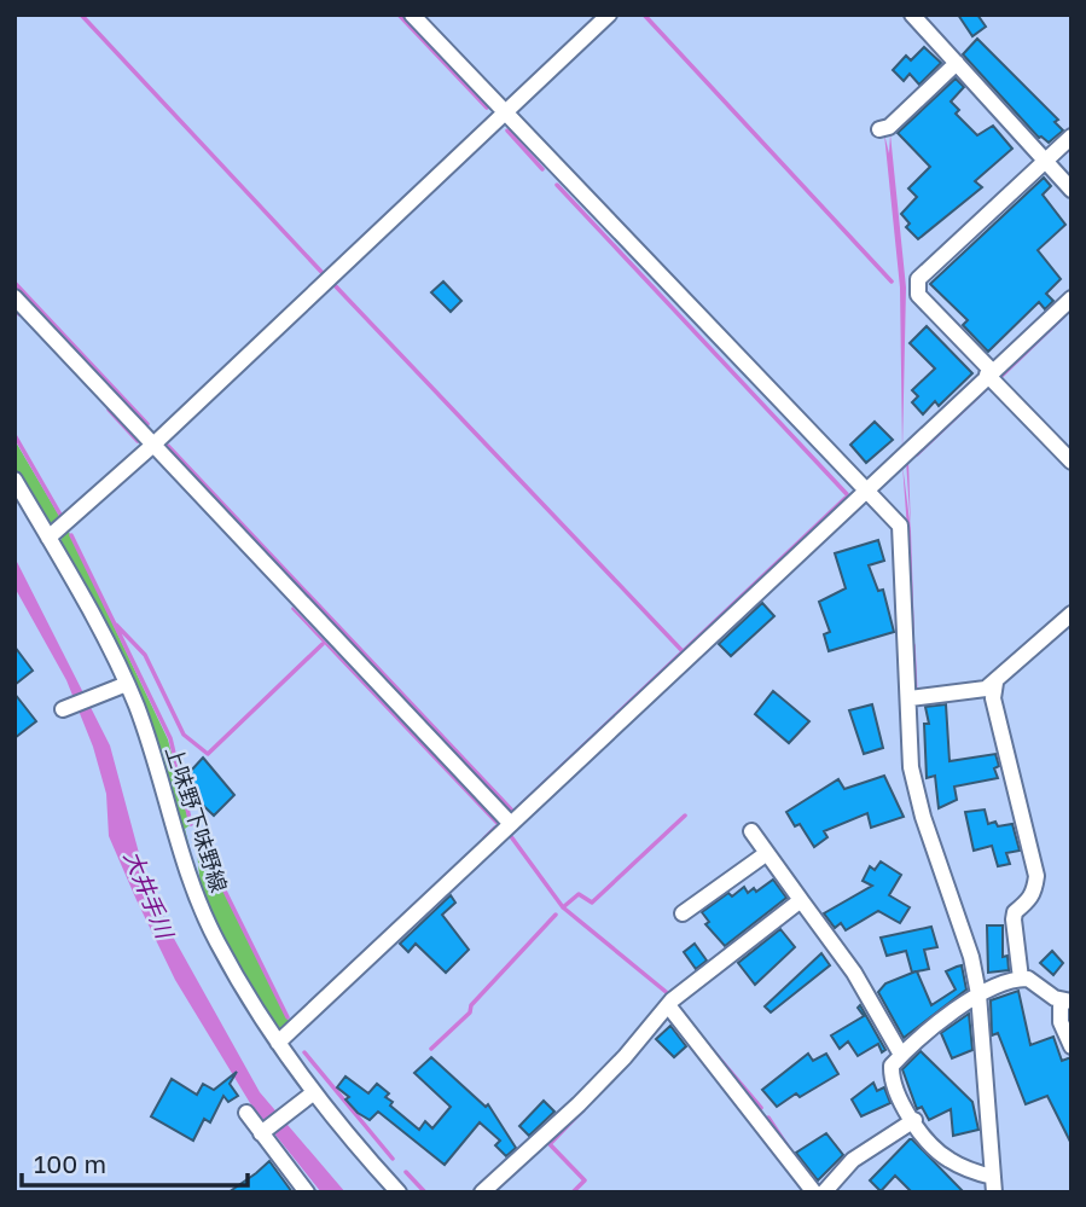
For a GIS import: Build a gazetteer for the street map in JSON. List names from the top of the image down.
{
  "streets": {
    "street": ["上味野下味野線"]
  },
  "water": ["大井手川"],
  "scale_bar": "100 m"
}
